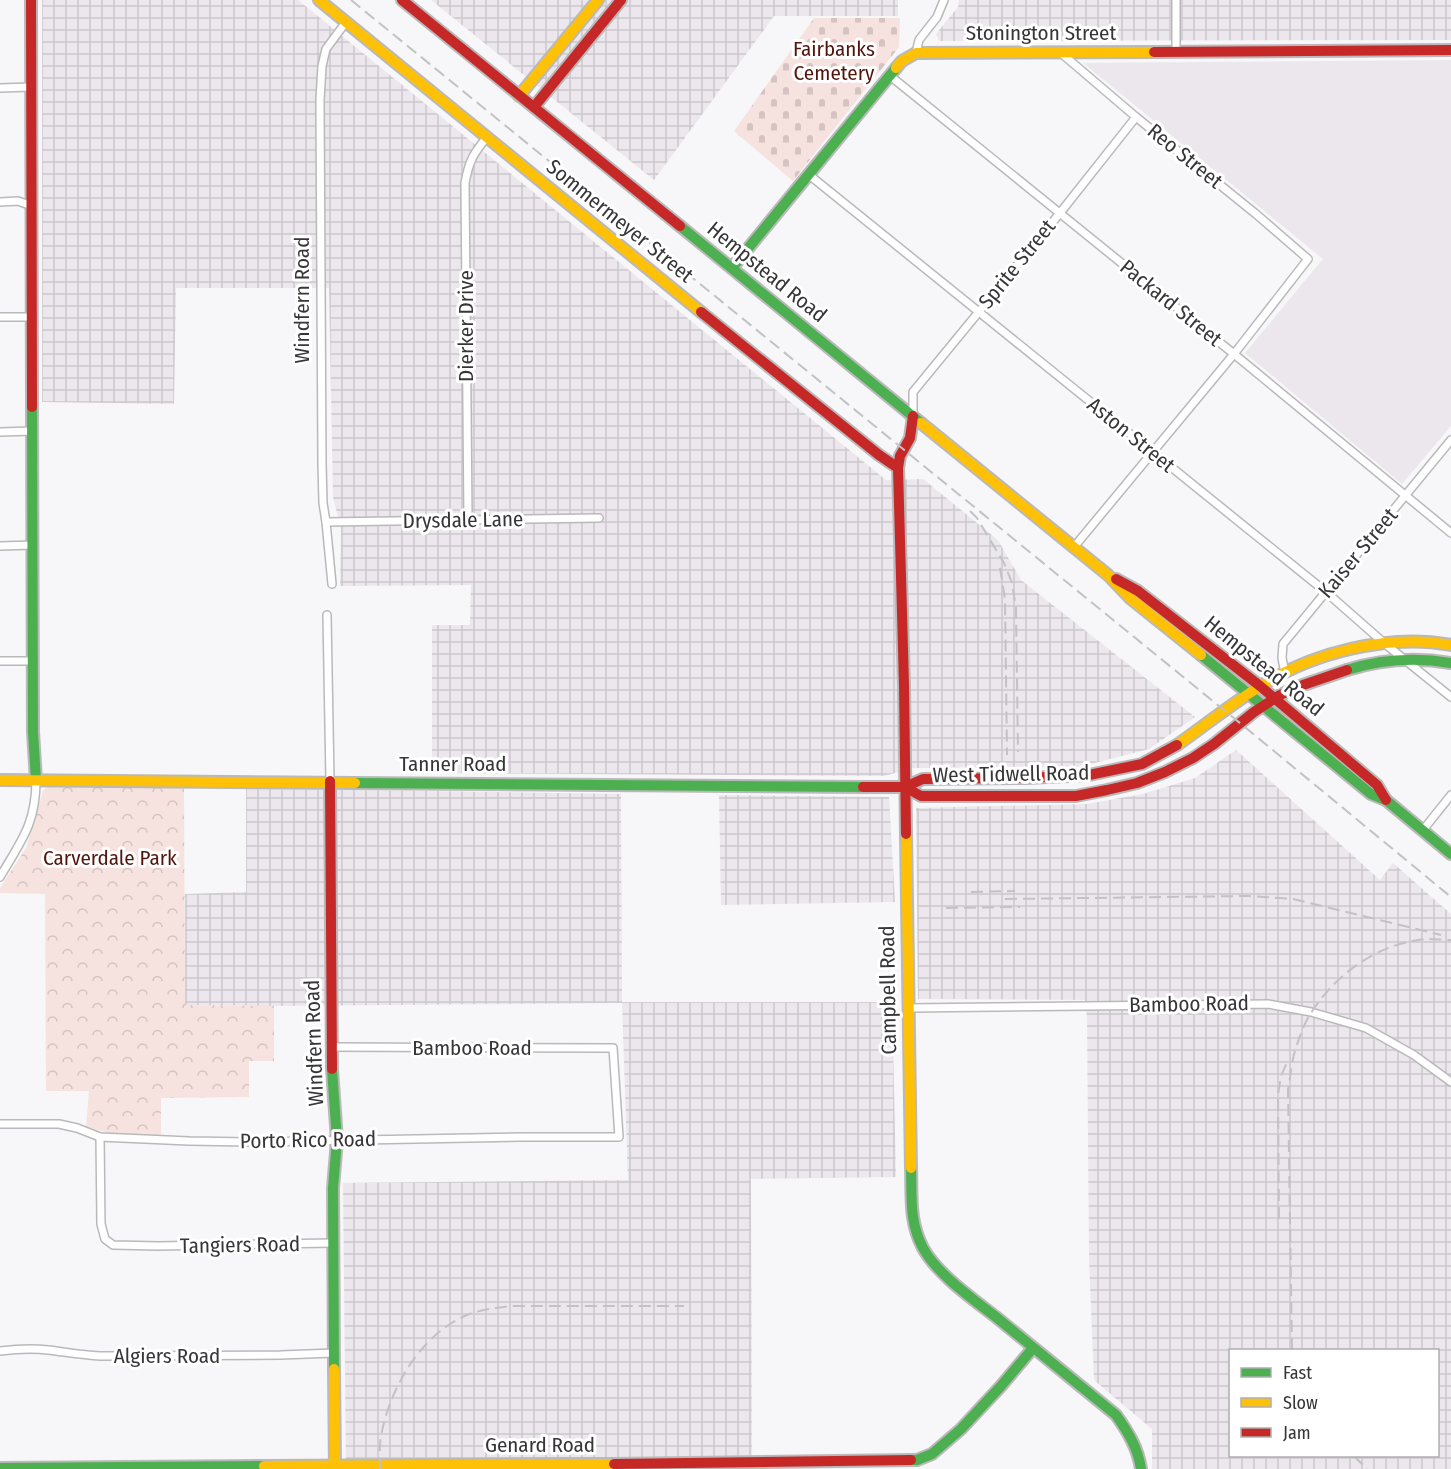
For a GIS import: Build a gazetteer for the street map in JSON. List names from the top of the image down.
{
  "streets": {
    "street": [
      "Stonington Street",
      "Reo Street",
      "Sommermeyer Street",
      "Sprite Street",
      "Hempstead Road",
      "Windfern Road",
      "Packard Street",
      "Dierker Drive",
      "Aston Street",
      "Drysdale Lane",
      "Kaiser Street",
      "Tanner Road",
      "West Tidwell Road",
      "Campbell Road",
      "Bamboo Road",
      "Porto Rico Road",
      "Tangiers Road",
      "Algiers Road",
      "Genard Road"
    ]
  },
  "crossings": [
    ["Stonington Street", "Reo Street"],
    ["Reo Street", "Sprite Street"],
    ["Reo Street", "Packard Street"],
    ["Sommermeyer Street", "Windfern Road"],
    ["Sommermeyer Street", "Dierker Drive"],
    ["Sommermeyer Street", "Campbell Road"],
    ["Sprite Street", "Hempstead Road"],
    ["Sprite Street", "Packard Street"],
    ["Sprite Street", "Aston Street"],
    ["Sprite Street", "Campbell Road"],
    ["Hempstead Road", "West Tidwell Road"],
    ["Hempstead Road", "Campbell Road"],
    ["Windfern Road", "Drysdale Lane"],
    ["Windfern Road", "Tanner Road"],
    ["Windfern Road", "Bamboo Road"],
    ["Windfern Road", "Porto Rico Road"],
    ["Windfern Road", "Tangiers Road"],
    ["Windfern Road", "Algiers Road"],
    ["Windfern Road", "Genard Road"],
    ["Packard Street", "Kaiser Street"],
    ["Dierker Drive", "Drysdale Lane"],
    ["Aston Street", "Kaiser Street"],
    ["Aston Street", "West Tidwell Road"],
    ["Kaiser Street", "West Tidwell Road"],
    ["Tanner Road", "West Tidwell Road"],
    ["Tanner Road", "Campbell Road"],
    ["West Tidwell Road", "Campbell Road"],
    ["Campbell Road", "Bamboo Road"],
    ["Campbell Road", "Genard Road"],
    ["Bamboo Road", "Porto Rico Road"],
    ["Porto Rico Road", "Tangiers Road"]
  ],
  "parks": ["Fairbanks Cemetery", "Carverdale Park"],
  "legend": ["Fast", "Slow", "Jam"]
}
